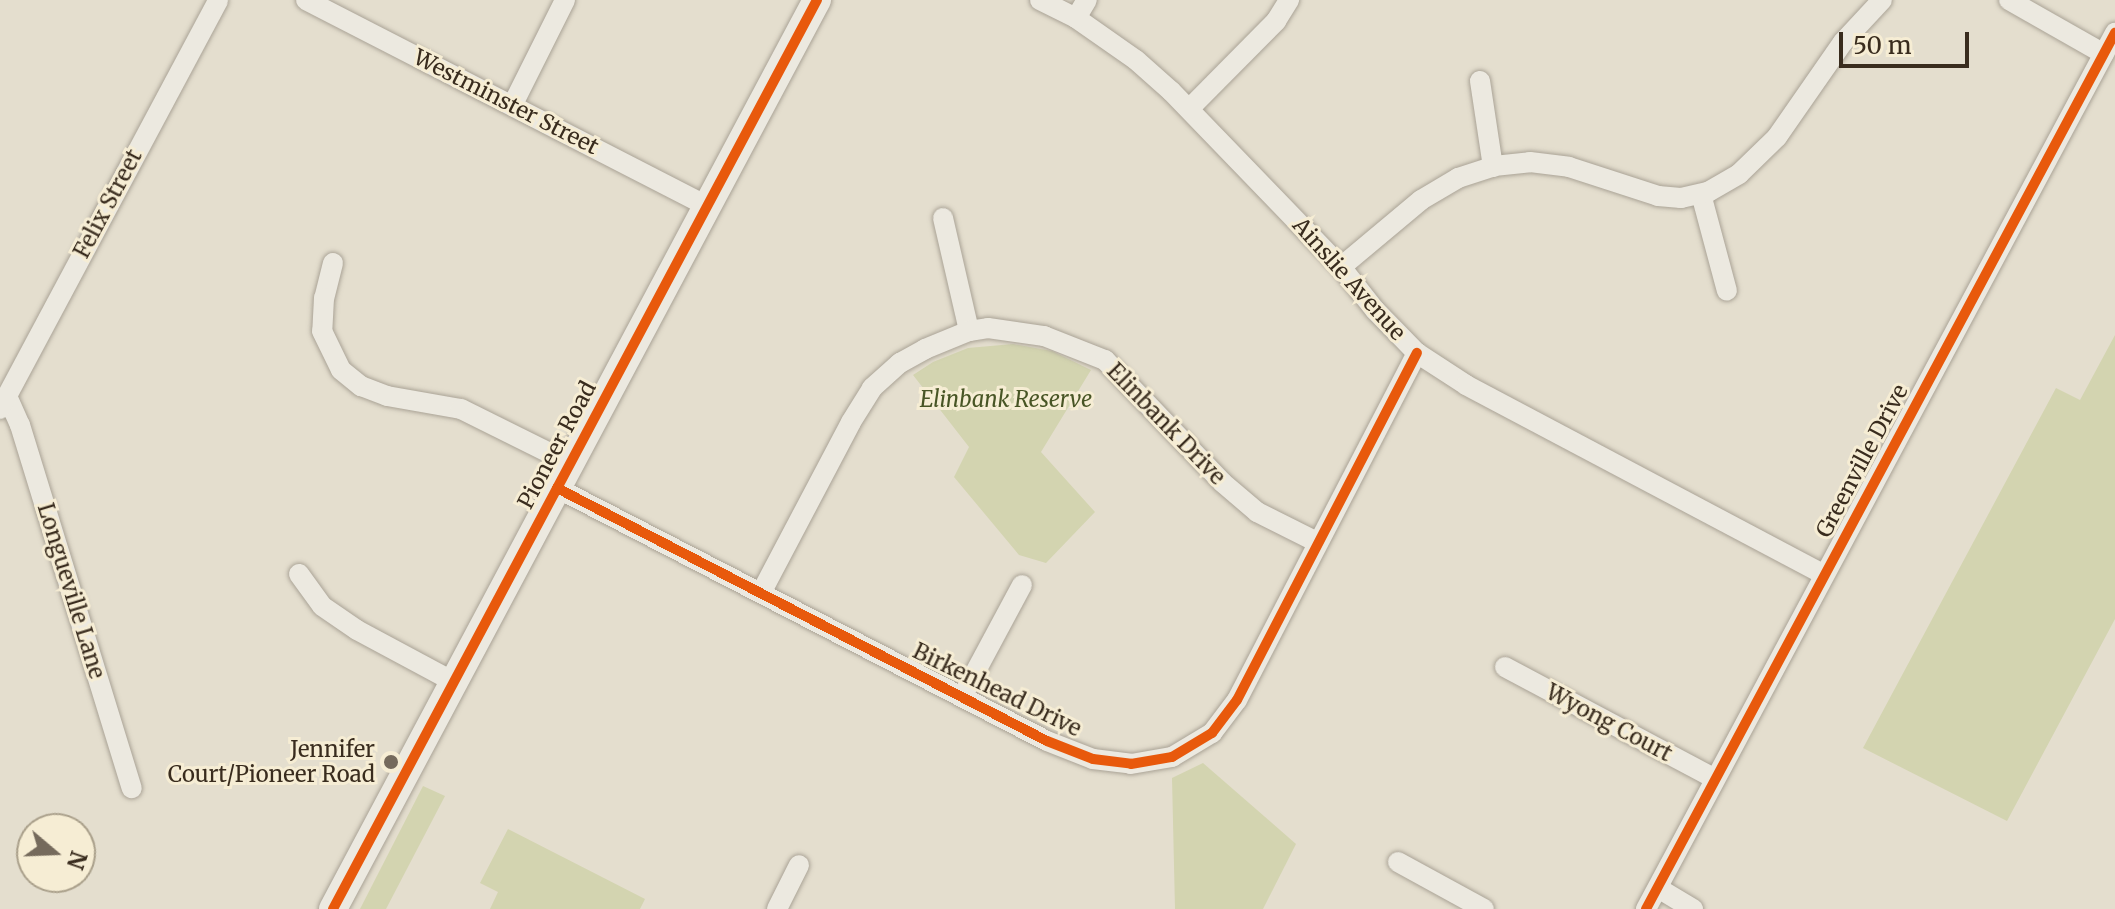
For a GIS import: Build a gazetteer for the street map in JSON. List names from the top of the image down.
{
  "streets": {
    "main road": ["Pioneer Road"],
    "street": [
      "Westminster Street",
      "Felix Street",
      "Ainslie Avenue",
      "Elinbank Drive",
      "Greenville Drive",
      "Longueville Lane",
      "Birkenhead Drive",
      "Wyong Court"
    ]
  },
  "crossings": [
    ["Westminster Street", "Pioneer Road"],
    ["Felix Street", "Longueville Lane"],
    ["Ainslie Avenue", "Greenville Drive"],
    ["Ainslie Avenue", "Birkenhead Drive"],
    ["Elinbank Drive", "Birkenhead Drive"],
    ["Pioneer Road", "Birkenhead Drive"],
    ["Greenville Drive", "Wyong Court"]
  ],
  "parks": ["Elinbank Reserve"],
  "places": ["Jennifer Court/Pioneer Road"],
  "scale_bar": "50 m",
  "north": "right"
}
